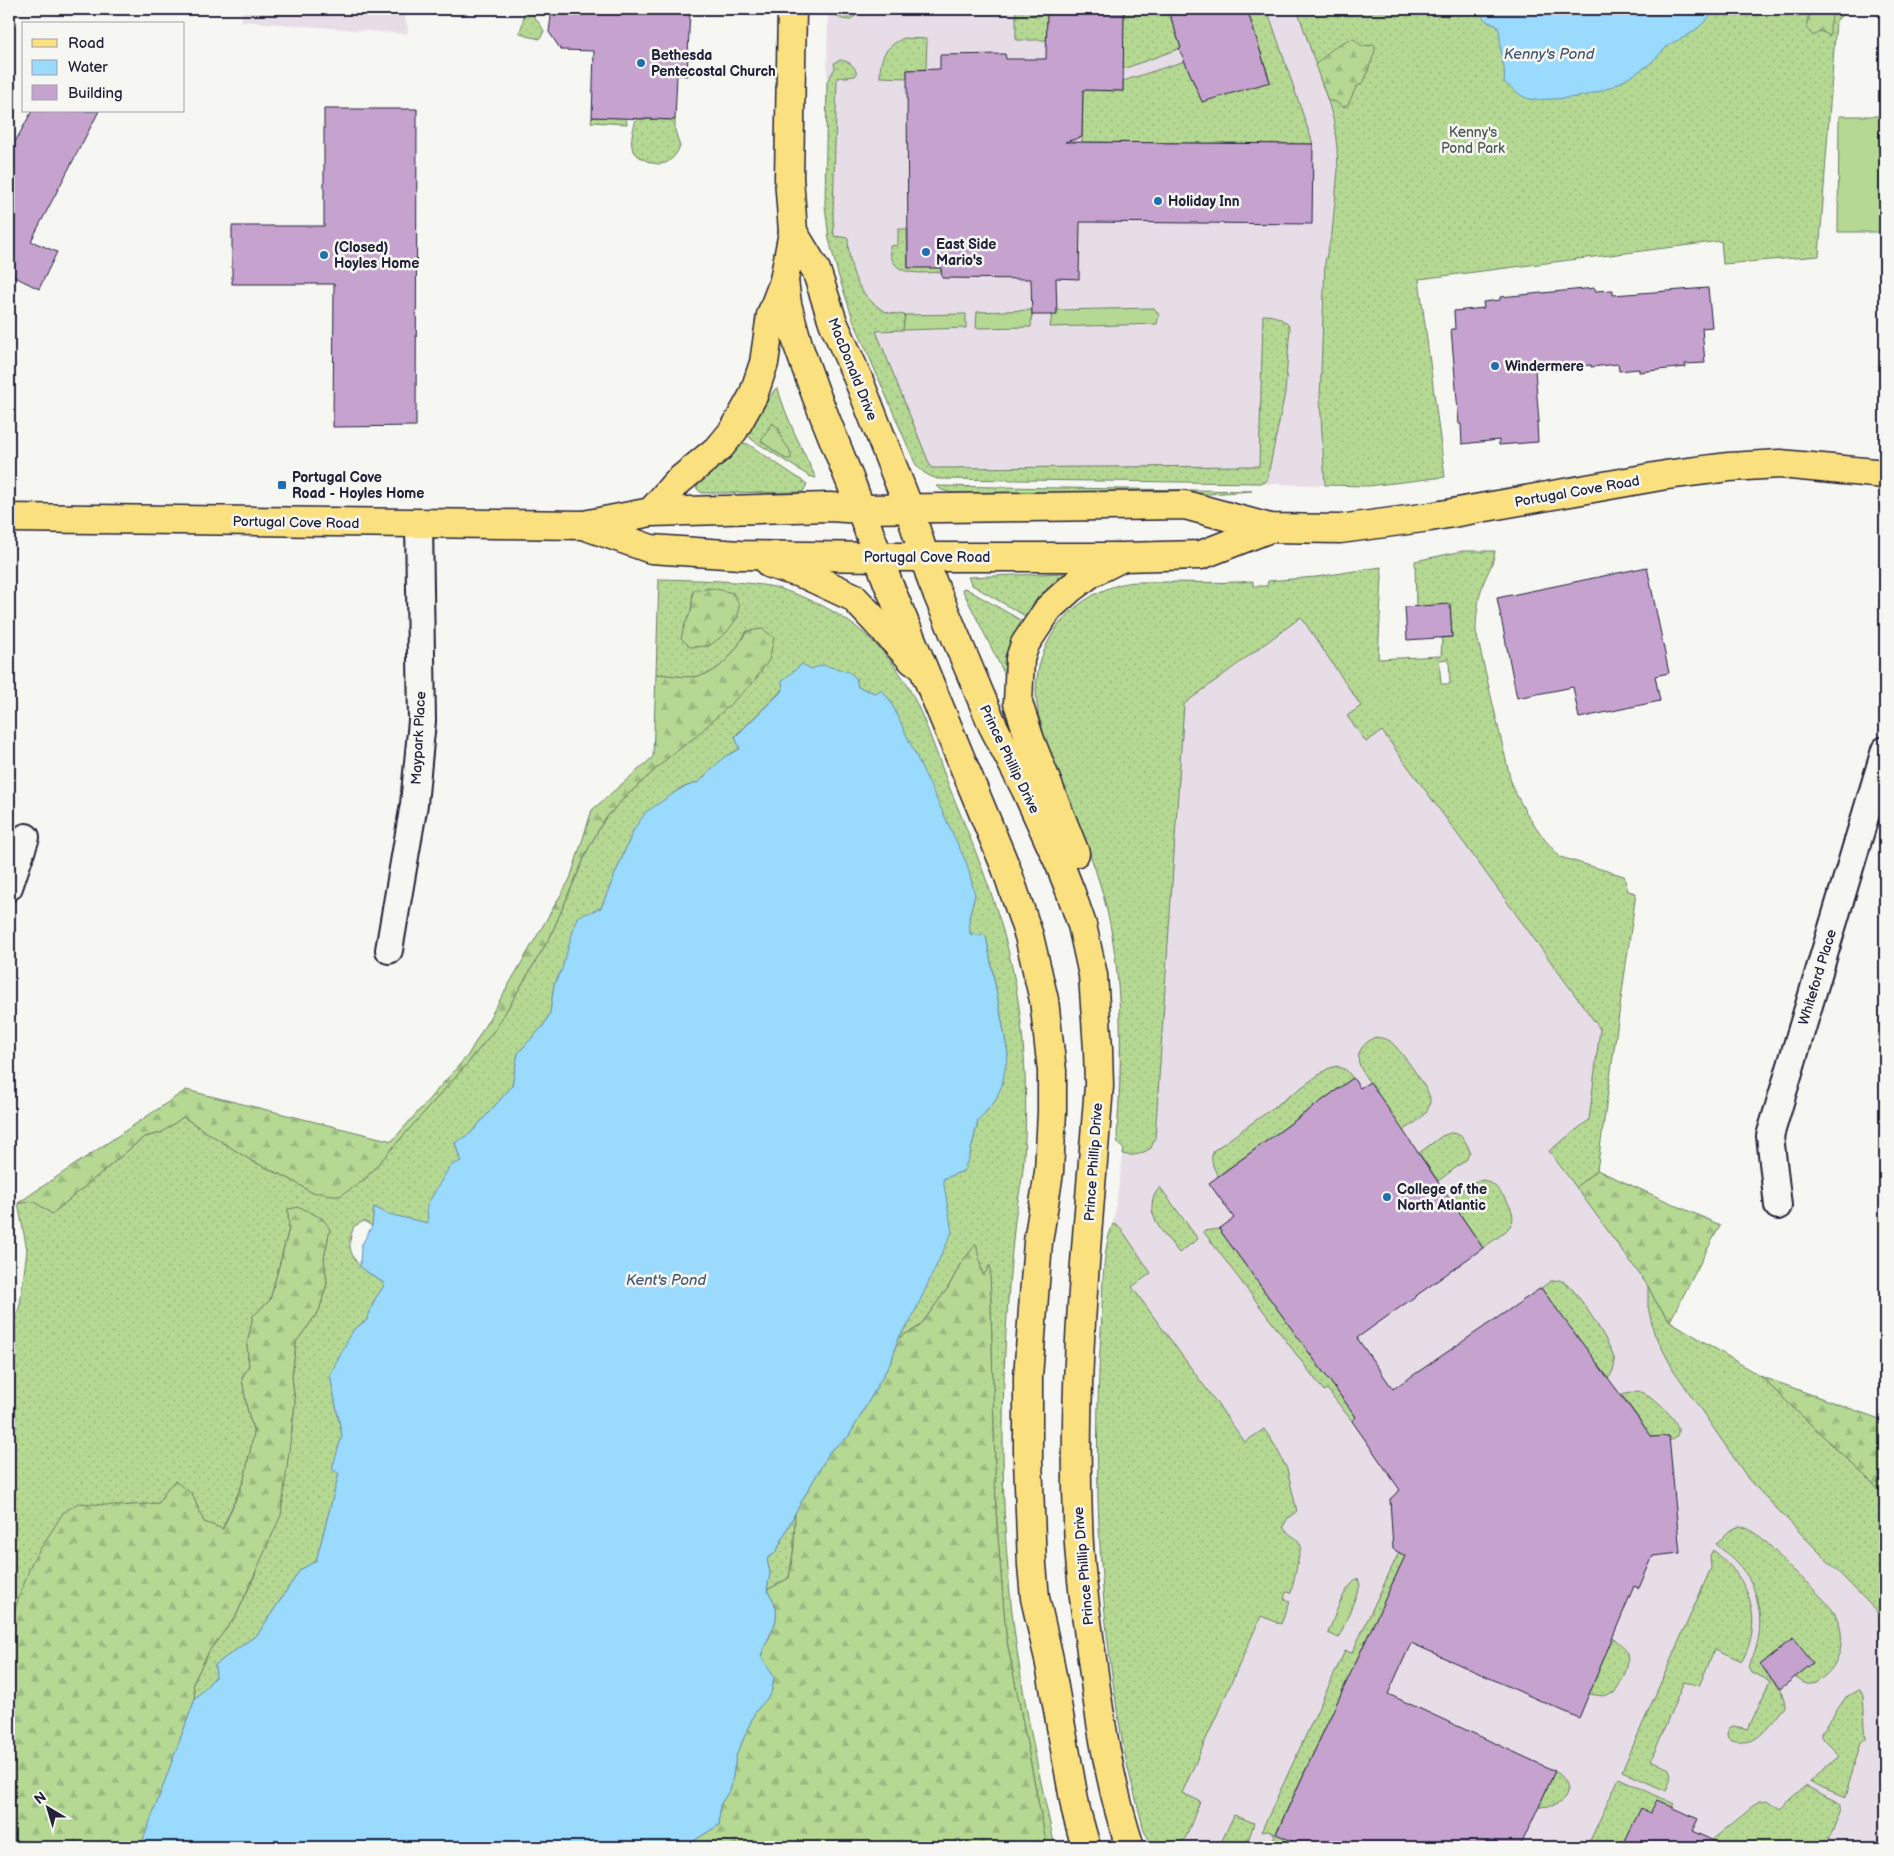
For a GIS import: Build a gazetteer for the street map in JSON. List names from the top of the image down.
{
  "streets": {
    "main road": ["MacDonald Drive", "Portugal Cove Road", "Prince Phillip Drive"],
    "street": ["Maypark Place", "Whiteford Place"]
  },
  "crossings": [
    ["MacDonald Drive", "Portugal Cove Road"],
    ["MacDonald Drive", "Prince Phillip Drive"],
    ["Portugal Cove Road", "Maypark Place"],
    ["Portugal Cove Road", "Prince Phillip Drive"]
  ],
  "water": ["Kenny's Pond", "Kent's Pond"],
  "parks": ["Kenny's Pond Park"],
  "places": {
    "other": [
      "Bethesda Pentecostal Church",
      "Holiday Inn",
      "East Side Mario's",
      "(Closed) Hoyles Home",
      "Windermere",
      "College of the North Atlantic"
    ],
    "transit": ["Portugal Cove Road - Hoyles Home"]
  },
  "legend": ["Road", "Water", "Building"],
  "north": "top left"
}
